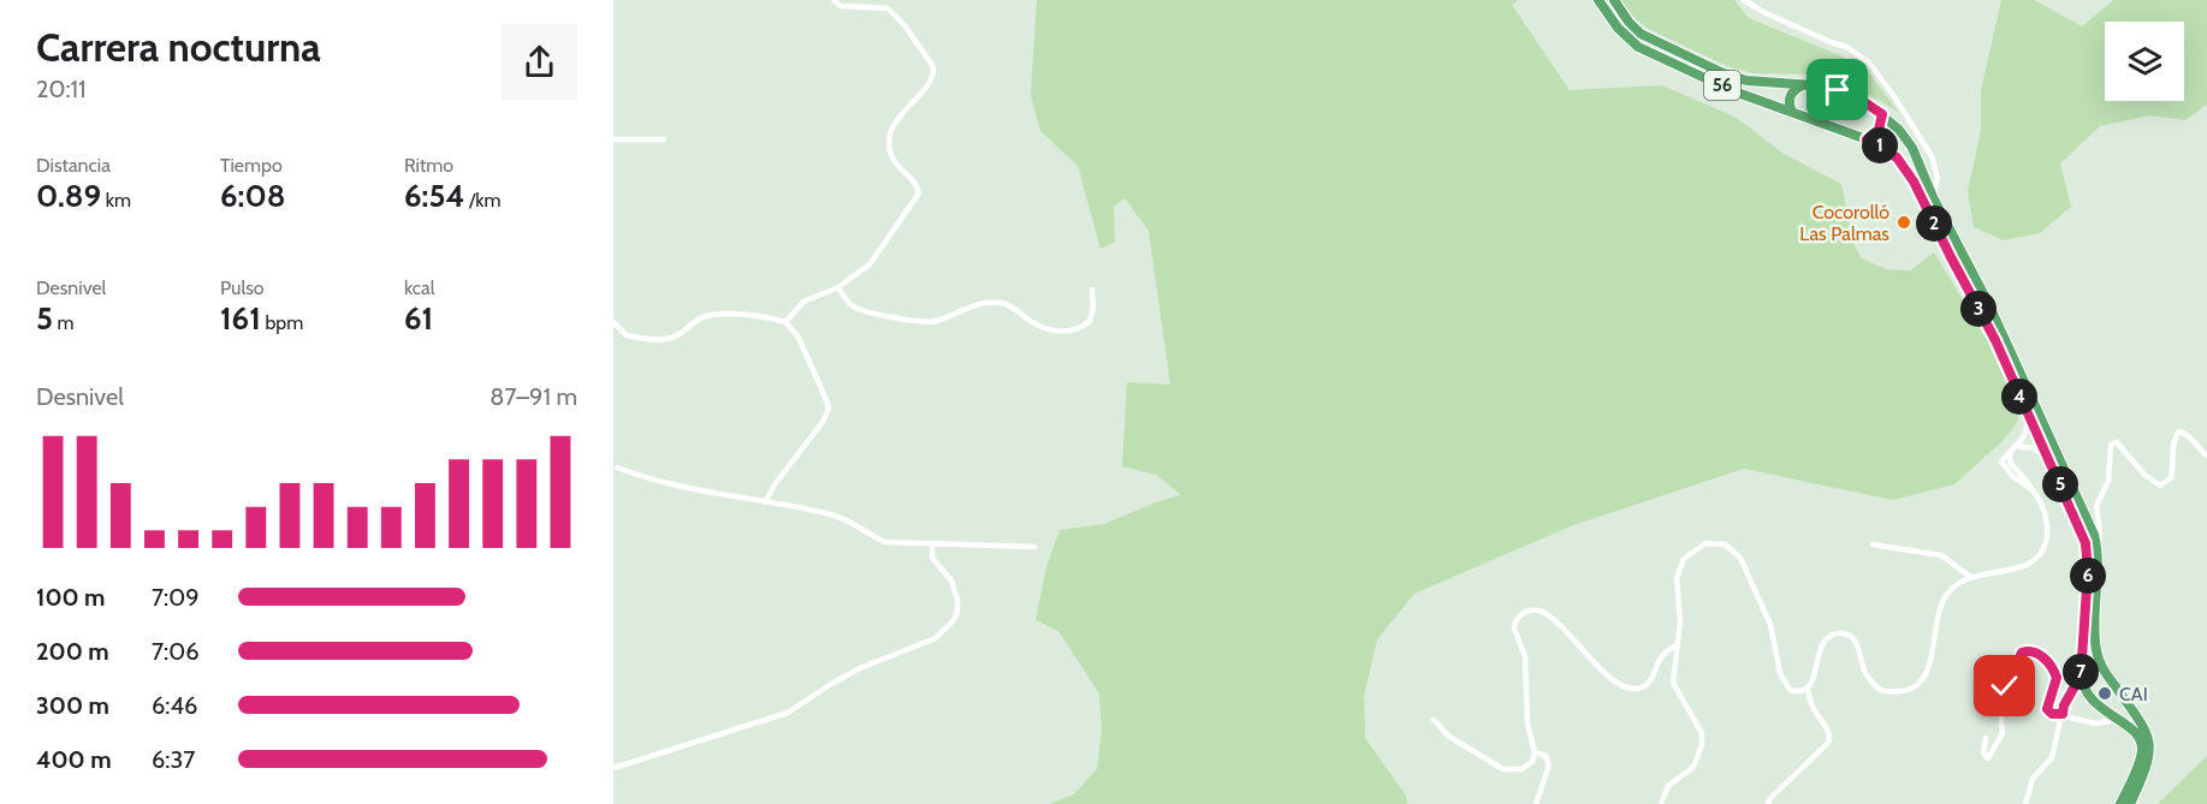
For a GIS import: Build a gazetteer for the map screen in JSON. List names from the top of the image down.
{
  "streets": {
    "main road": ["56"]
  },
  "places": ["Cocorolló Las Palmas", "CAI"],
  "page": {
    "heading": ["Carrera nocturna", "20:11"],
    "stats": [
      ["Distancia", "0.89 km"],
      ["Tiempo", "6:08"],
      ["Ritmo", "6:54 /km"],
      ["Desnivel", "5 m"],
      ["Pulso", "161 bpm"],
      ["kcal", "61"]
    ],
    "pins": [
      "1",
      "2",
      "3",
      "4",
      "5",
      "6",
      "7"
    ],
    "chart": ["Desnivel", "87–91 m"],
    "list": [
      {
        "name": "100 m",
        "note": "7:09"
      },
      {
        "name": "200 m",
        "note": "7:06"
      },
      {
        "name": "300 m",
        "note": "6:46"
      },
      {
        "name": "400 m",
        "note": "6:37"
      }
    ]
  }
}
